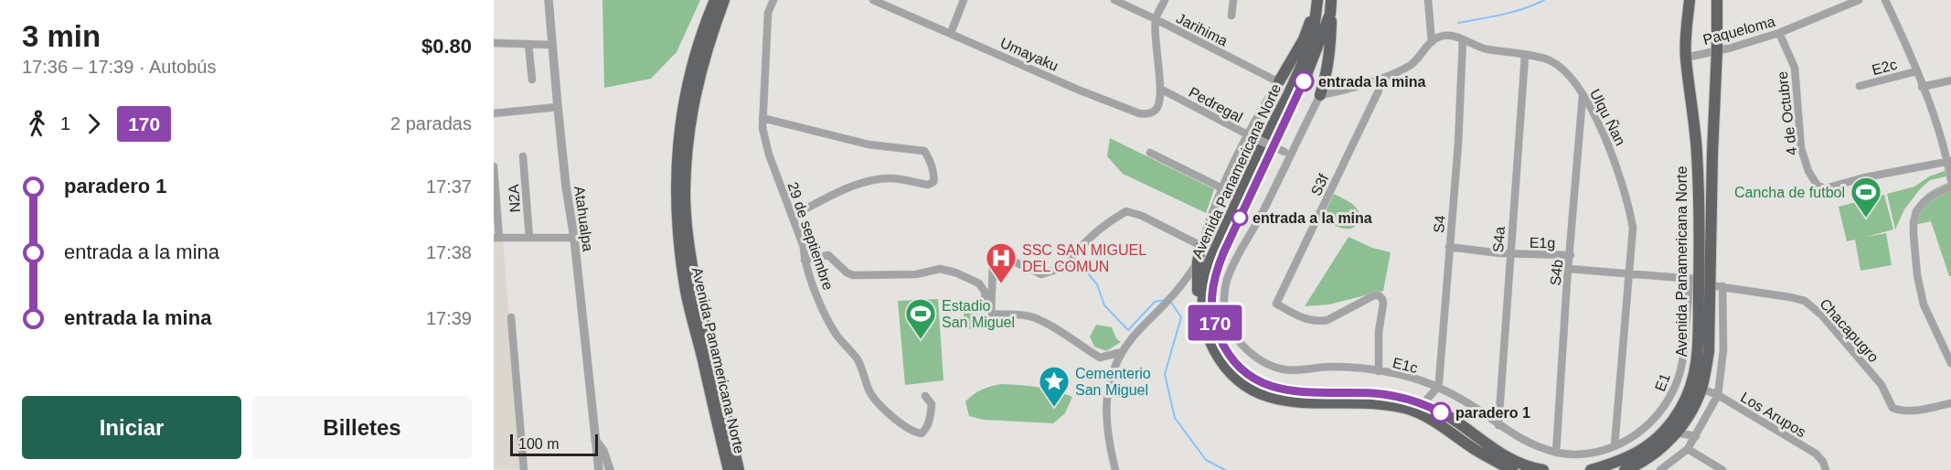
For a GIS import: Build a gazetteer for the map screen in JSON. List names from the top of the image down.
{
  "streets": {
    "highway": ["Avenida Panamericana Norte"],
    "street": [
      "Jarihima",
      "Paqueloma",
      "Umayaku",
      "E2c",
      "Pedregal",
      "4 de Octubre",
      "Ulqu Ñan",
      "S3f",
      "N2A",
      "Atahualpa",
      "S4",
      "29 de septiembre",
      "S4a",
      "E1g",
      "S4b",
      "Chacapugro",
      "E1c",
      "E1",
      "Los Arupos"
    ]
  },
  "crossings": [
    ["Paqueloma", "4 de Octubre"],
    ["Paqueloma", "Avenida Panamericana Norte"],
    ["Umayaku", "Pedregal"],
    ["Pedregal", "E1c"],
    ["Ulqu Ñan", "S4"],
    ["Ulqu Ñan", "S4a"],
    ["Ulqu Ñan", "E1g"],
    ["Ulqu Ñan", "S4b"],
    ["Ulqu Ñan", "E1c"],
    ["Ulqu Ñan", "E1"],
    ["Avenida Panamericana Norte", "E1g"],
    ["Avenida Panamericana Norte", "Chacapugro"],
    ["Avenida Panamericana Norte", "E1"],
    ["Avenida Panamericana Norte", "Los Arupos"],
    ["S3f", "E1c"],
    ["S4", "E1g"],
    ["S4", "E1c"],
    ["S4a", "E1g"],
    ["S4a", "E1c"],
    ["E1g", "S4b"],
    ["E1g", "E1"],
    ["S4b", "E1c"],
    ["E1c", "E1"]
  ],
  "places": {
    "other": ["entrada la mina", "entrada a la mina", "paradero 1"],
    "sports": ["Cancha de futbol", "Estadio San Miguel"],
    "hospital": ["SSC SAN MIGUEL DEL COMUN"],
    "place": ["Cementerio San Miguel"]
  },
  "lines": ["bus line 170"],
  "scale_bar": "100 m",
  "page": {
    "heading": ["3 min", "17:36 – 17:39 · Autobús", "$0.80"],
    "on_map": "170",
    "legs": ["1", "170", "2 paradas"],
    "list": [
      {
        "name": "paradero 1",
        "value": "17:37"
      },
      {
        "name": "entrada a la mina",
        "value": "17:38"
      },
      {
        "name": "entrada la mina",
        "value": "17:39"
      }
    ],
    "buttons": ["Iniciar", "Billetes"],
    "scale": "100 m"
  }
}
